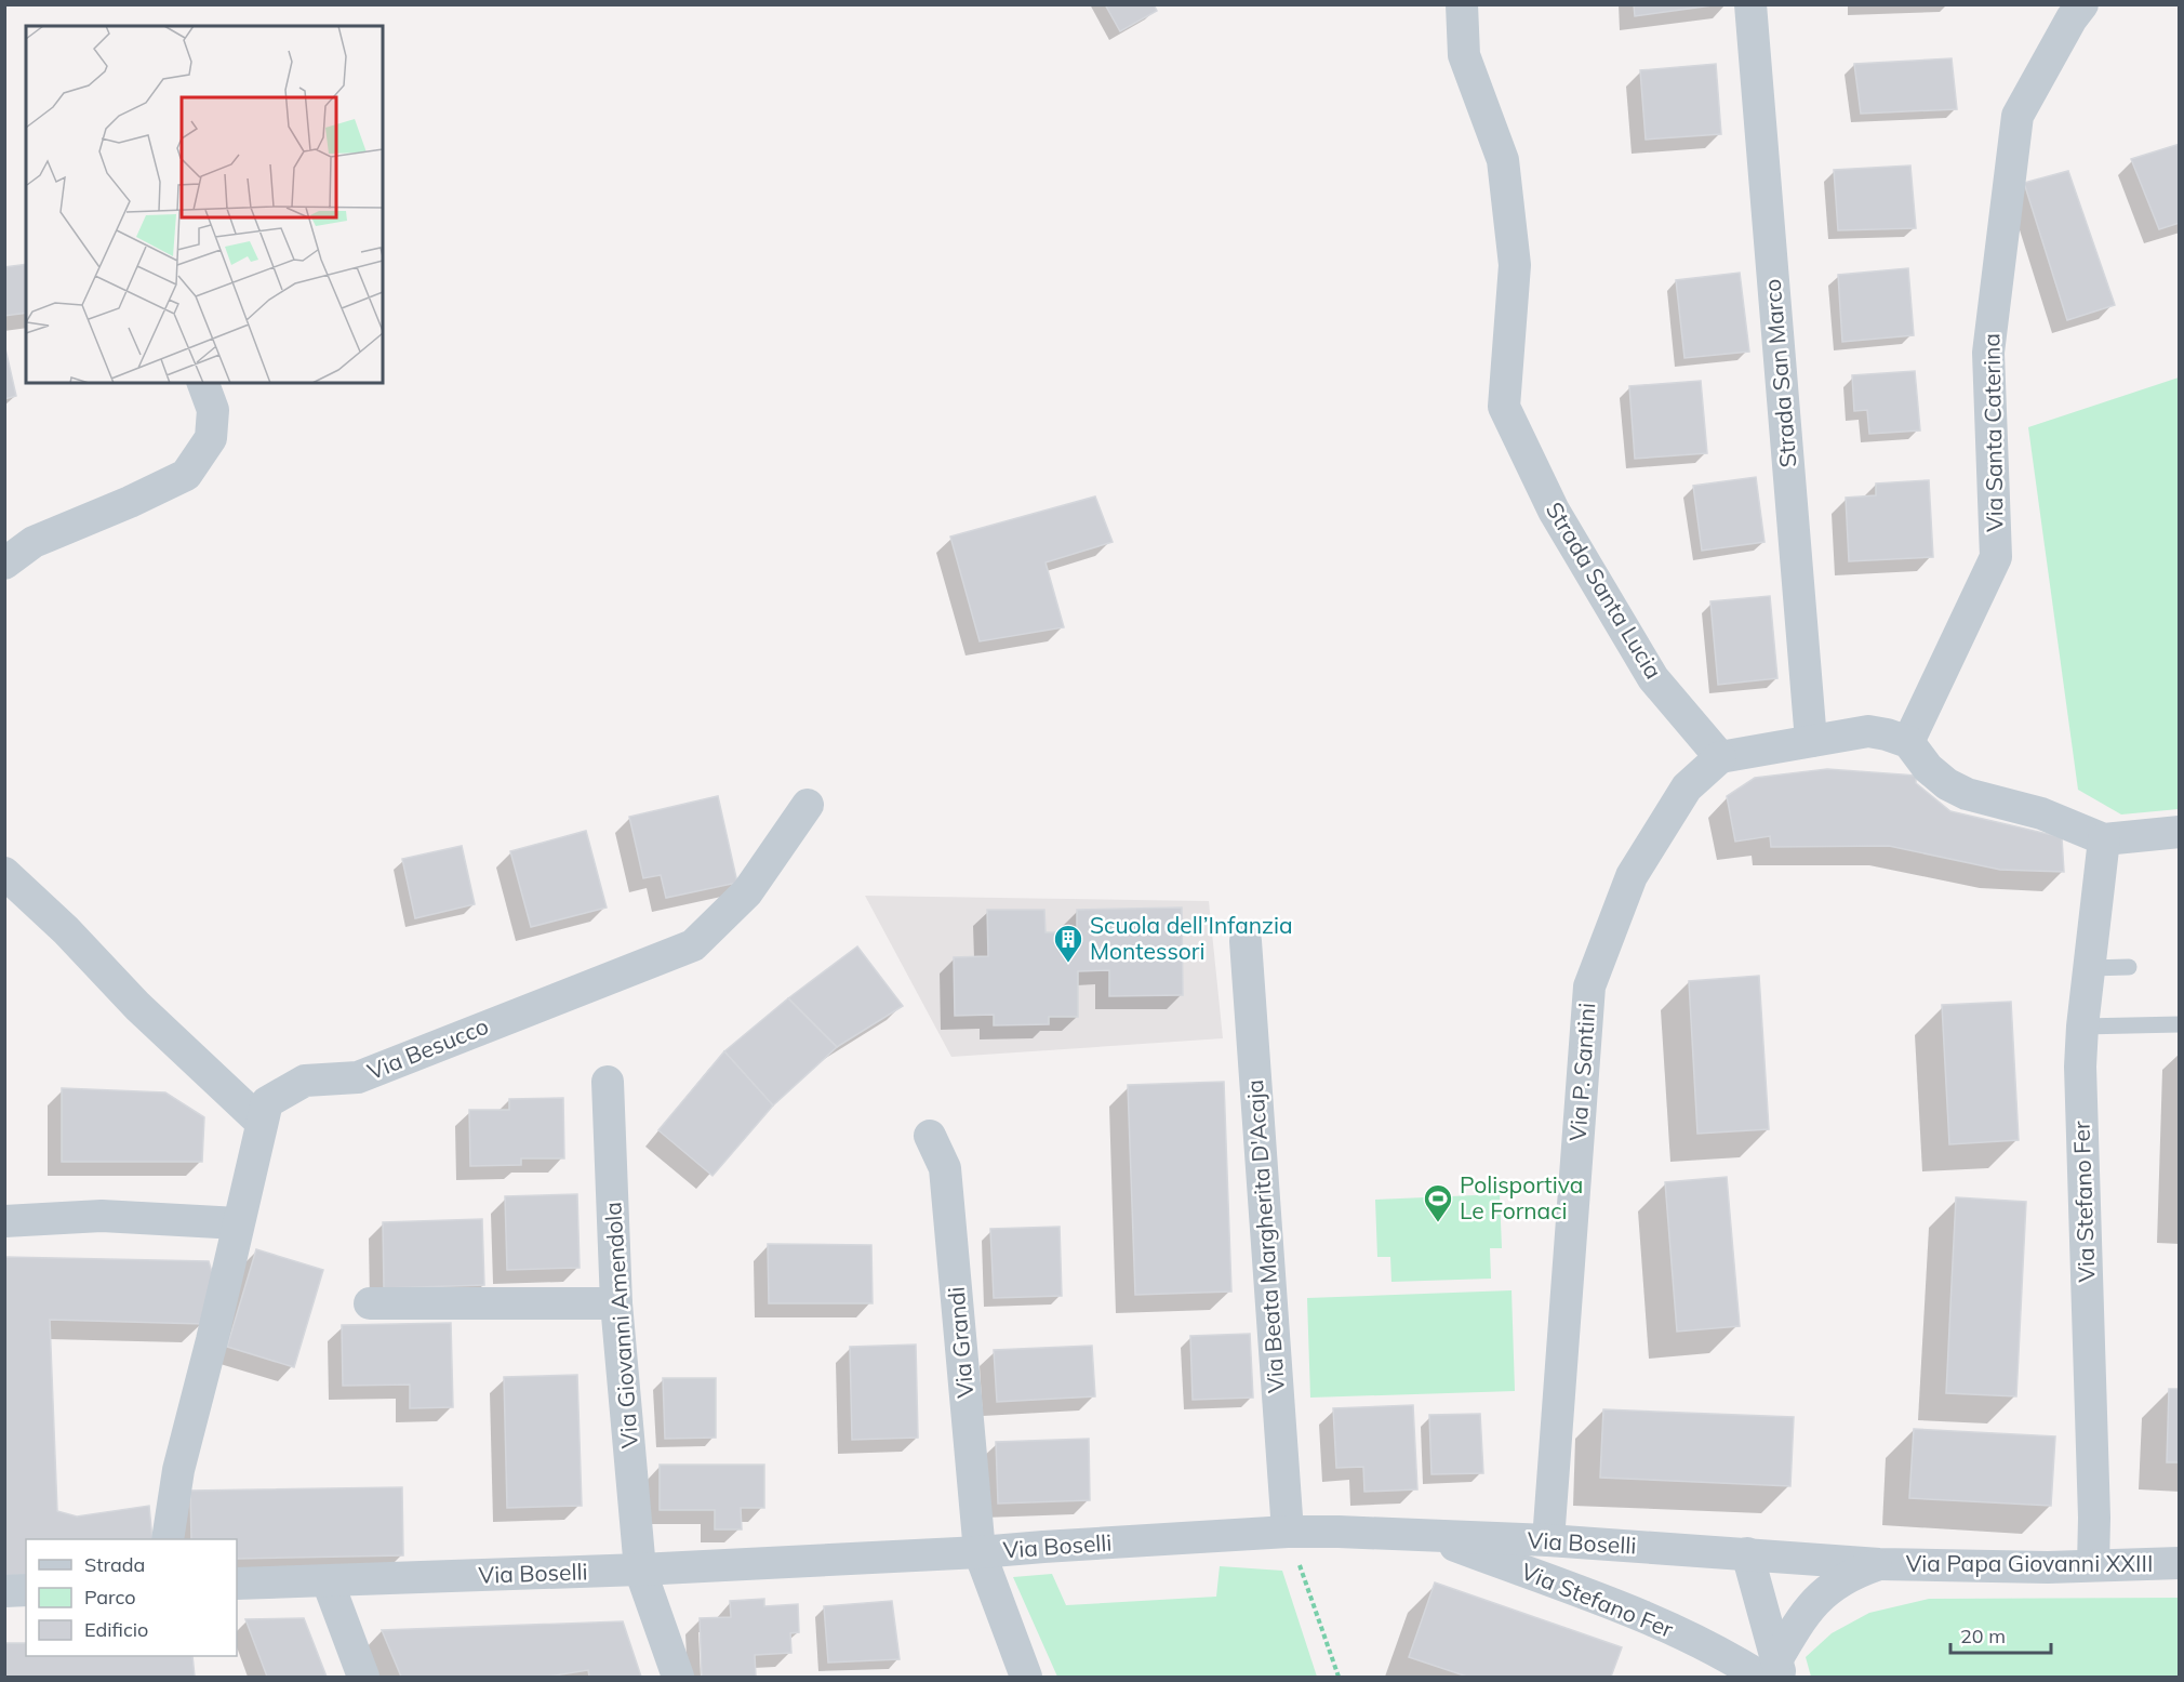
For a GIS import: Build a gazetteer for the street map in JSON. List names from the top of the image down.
{
  "streets": {
    "street": [
      "Strada San Marco",
      "Via Santa Caterina",
      "Strada Santa Lucia",
      "Via Besucco",
      "Via P. Santini",
      "Via Stefano Fer",
      "Via Beata Margherita D'Acaja",
      "Via Giovanni Amendola",
      "Via Grandi",
      "Via Boselli",
      "Via Papa Giovanni XXIII"
    ]
  },
  "crossings": [
    ["Strada Santa Lucia", "Via P. Santini"],
    ["Via P. Santini", "Via Boselli"],
    ["Via Stefano Fer", "Via Boselli"],
    ["Via Stefano Fer", "Via Papa Giovanni XXIII"],
    ["Via Beata Margherita D'Acaja", "Via Boselli"],
    ["Via Giovanni Amendola", "Via Boselli"],
    ["Via Grandi", "Via Boselli"],
    ["Via Boselli", "Via Papa Giovanni XXIII"]
  ],
  "places": {
    "building": ["Scuola dell’Infanzia Montessori"],
    "sports": ["Polisportiva Le Fornaci"]
  },
  "legend": ["Strada", "Parco", "Edificio"],
  "scale_bar": "20 m"
}
